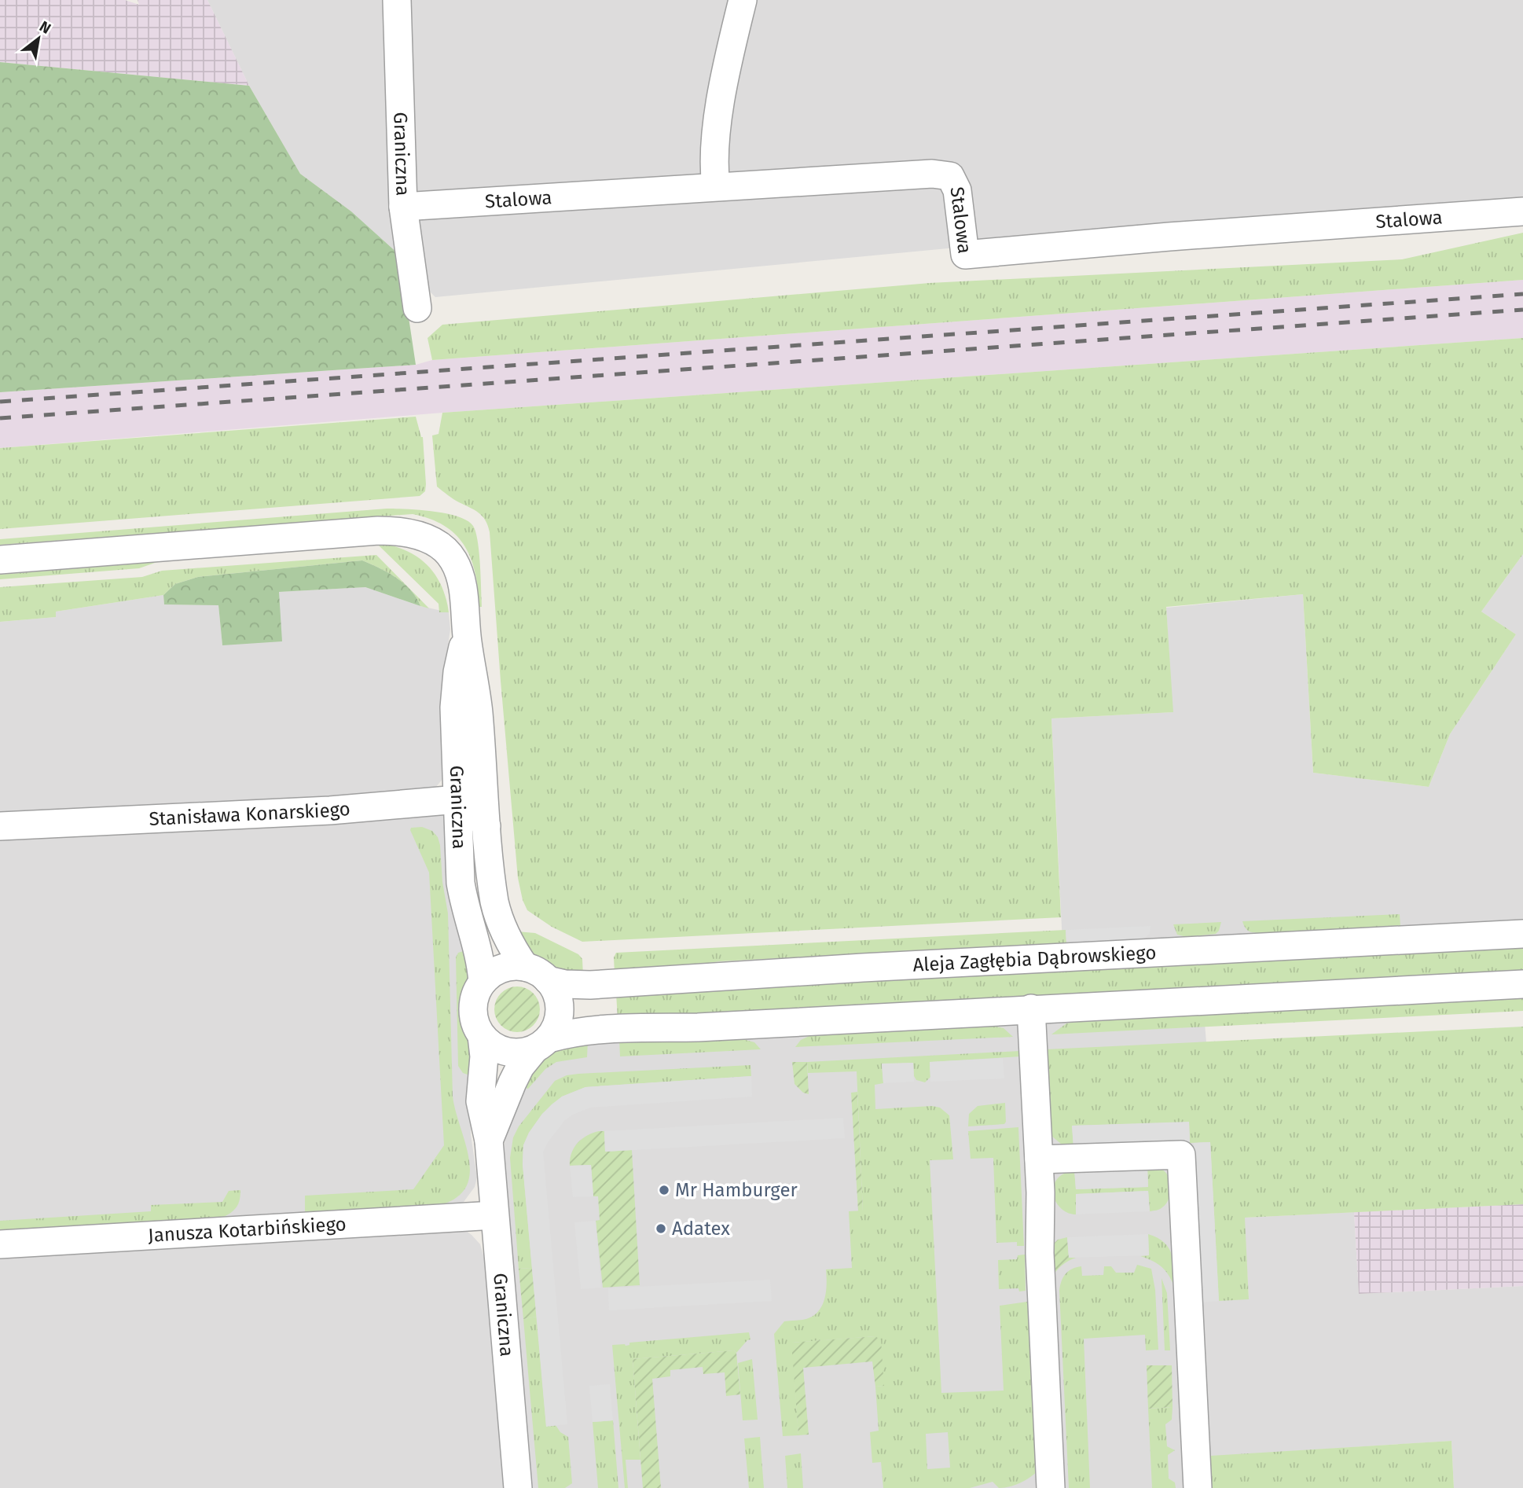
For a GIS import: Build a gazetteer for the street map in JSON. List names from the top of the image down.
{
  "streets": {
    "street": [
      "Graniczna",
      "Stalowa",
      "Stanisława Konarskiego",
      "Aleja Zagłębia Dąbrowskiego",
      "Janusza Kotarbińskiego"
    ]
  },
  "crossings": [
    ["Graniczna", "Stalowa"],
    ["Graniczna", "Stanisława Konarskiego"],
    ["Graniczna", "Aleja Zagłębia Dąbrowskiego"],
    ["Graniczna", "Janusza Kotarbińskiego"]
  ],
  "places": ["Mr Hamburger", "Adatex"],
  "north": "top right"
}
